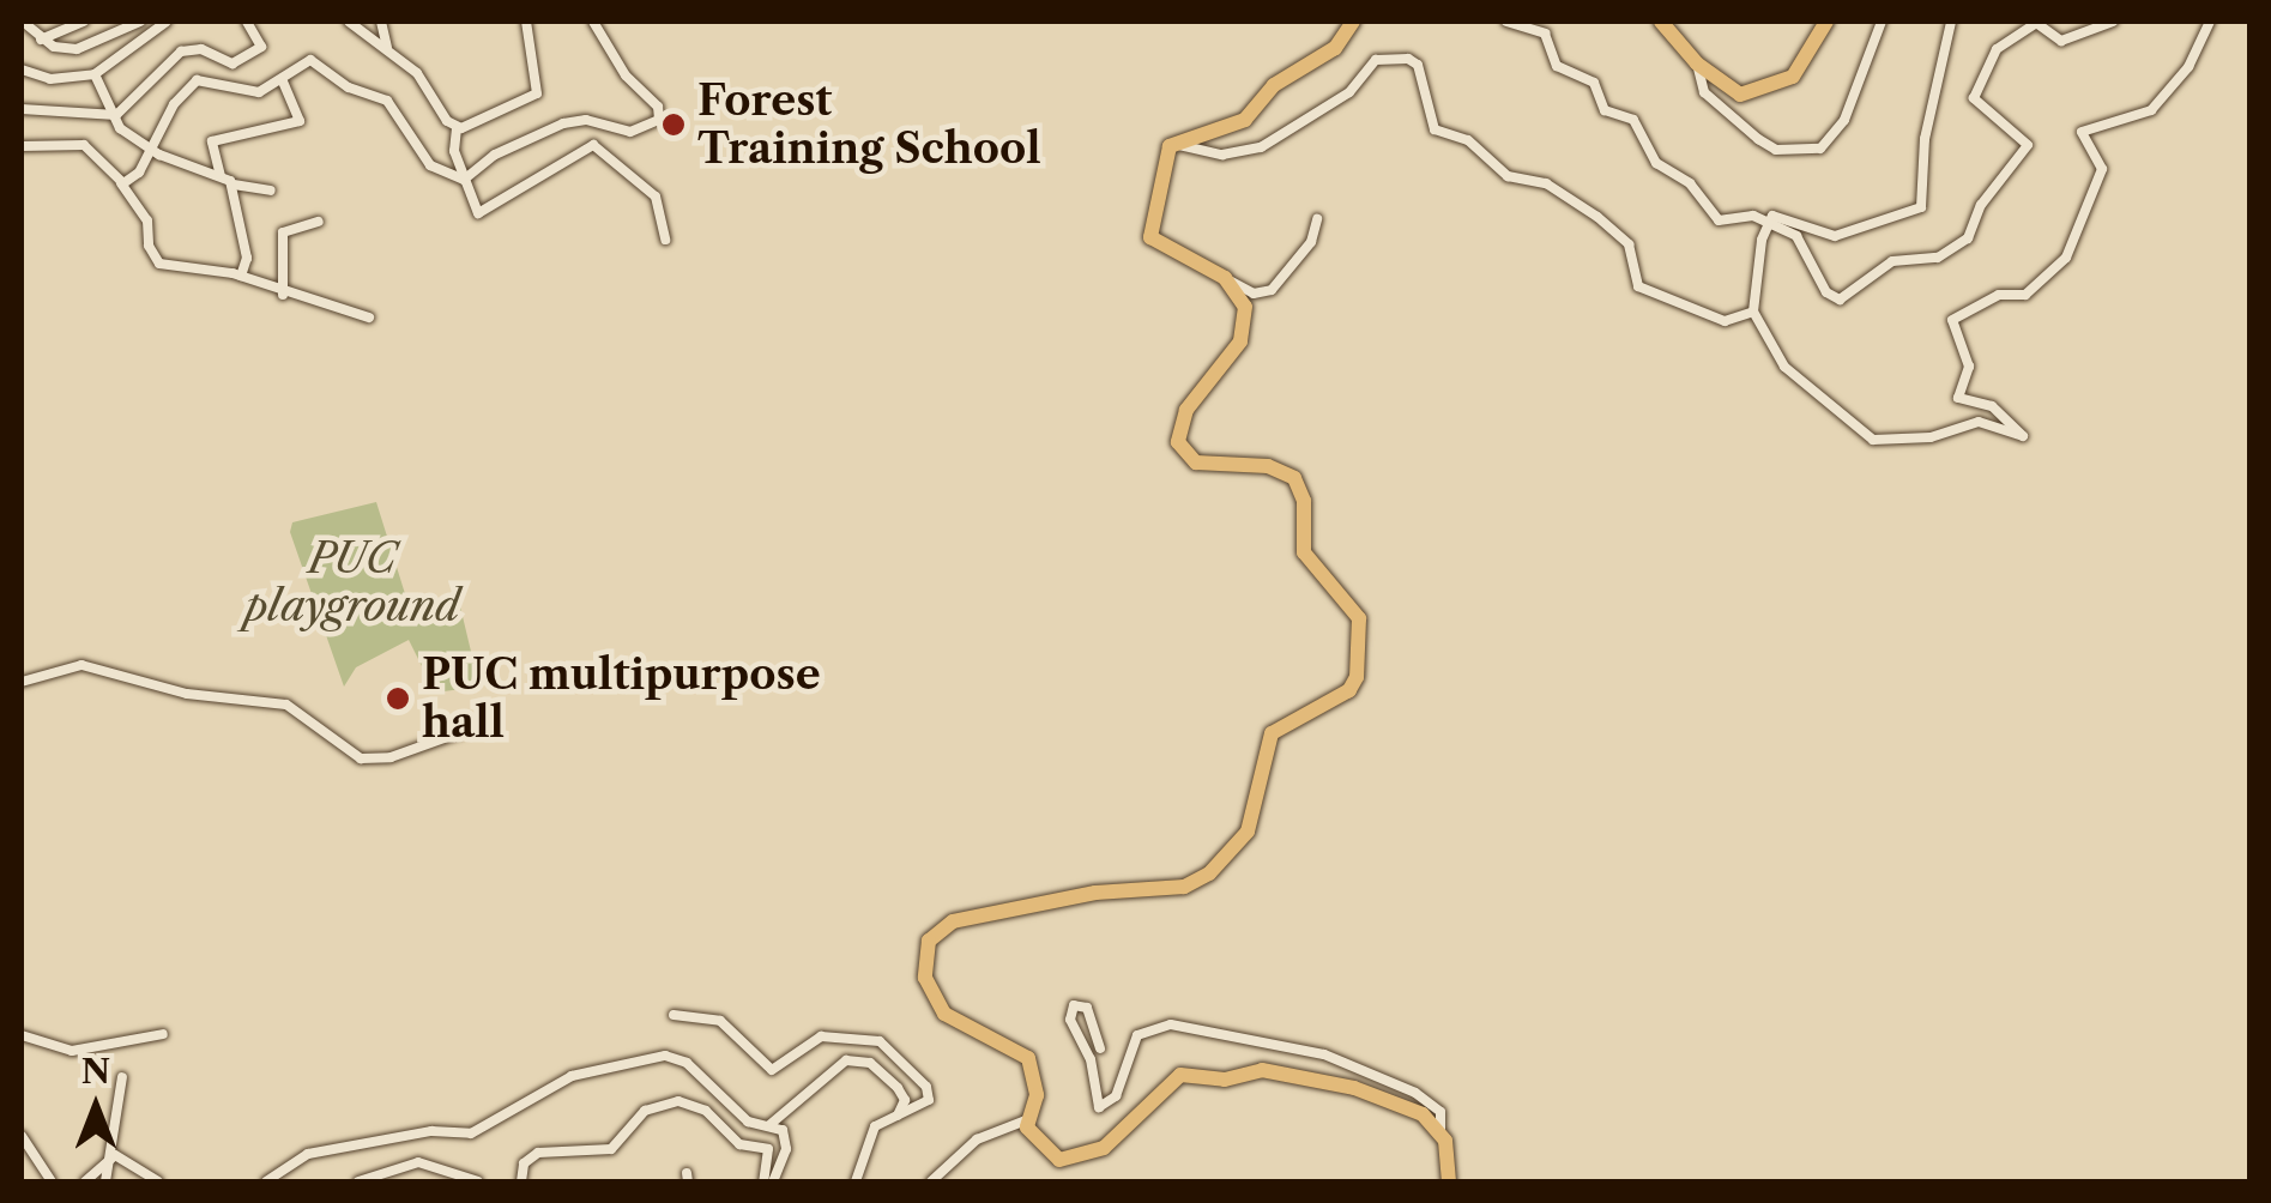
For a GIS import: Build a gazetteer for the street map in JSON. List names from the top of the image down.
{
  "parks": ["PUC playground"],
  "places": ["Forest Training School", "PUC multipurpose hall"],
  "north": "top"
}
